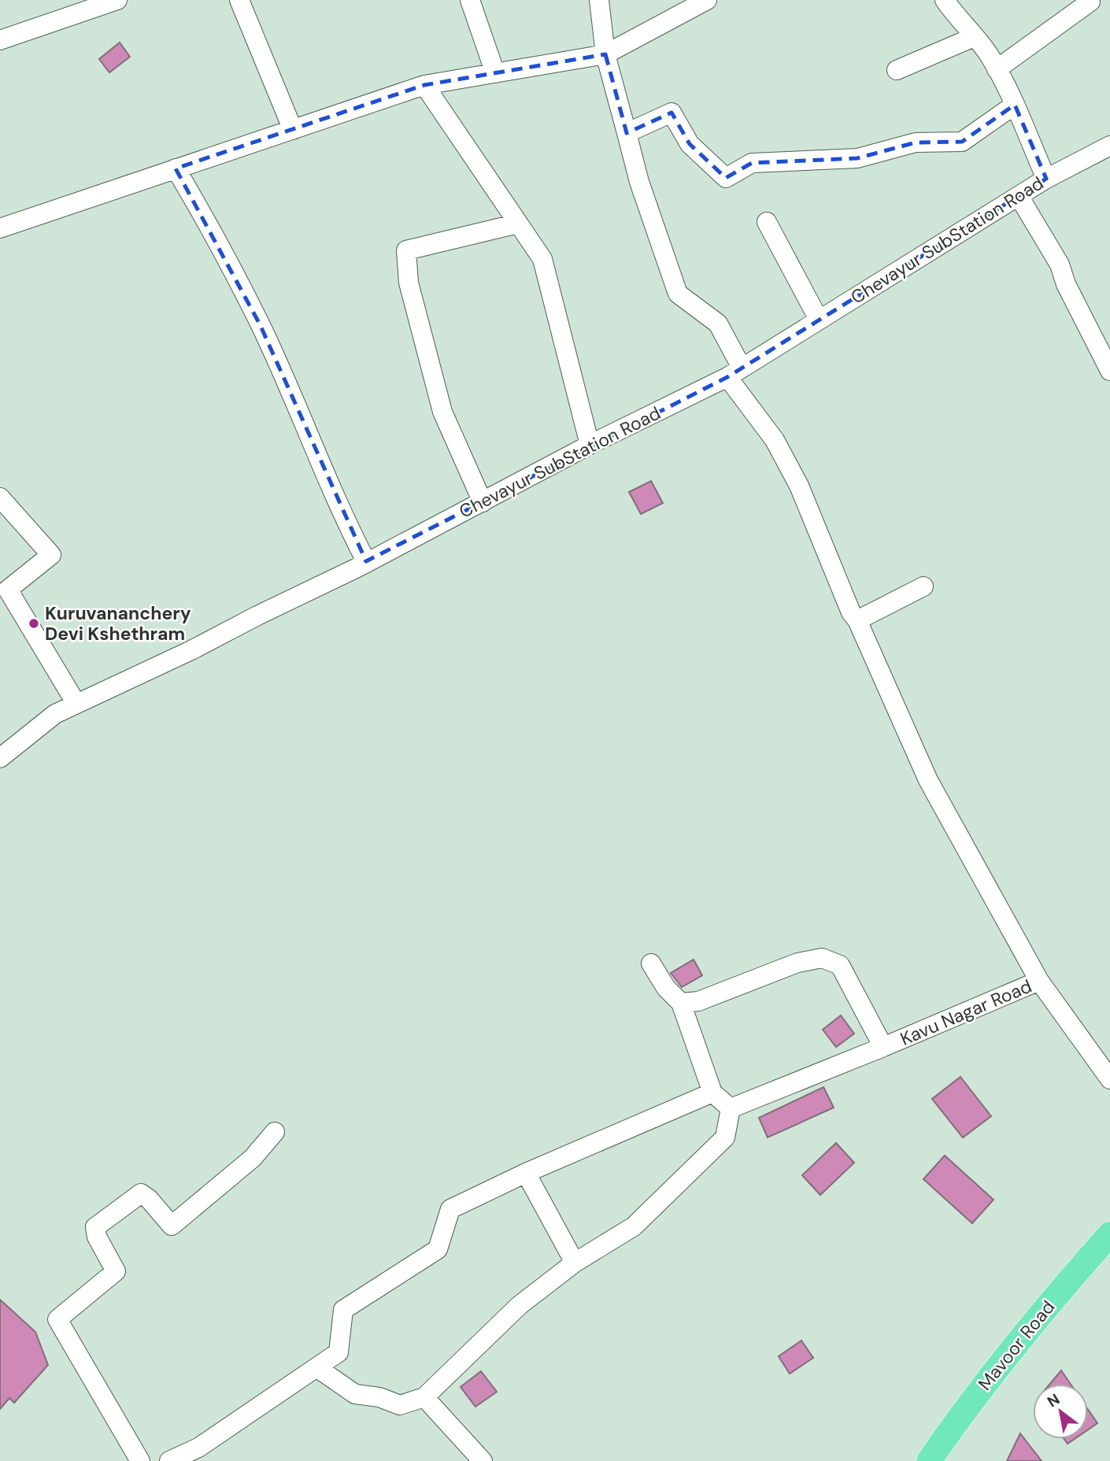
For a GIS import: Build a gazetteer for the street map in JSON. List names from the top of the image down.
{
  "streets": {
    "main road": ["Mavoor Road"],
    "street": ["Chevayur SubStation Road", "Kavu Nagar Road"]
  },
  "places": ["Kuruvananchery Devi Kshethram"],
  "north": "top left"
}
